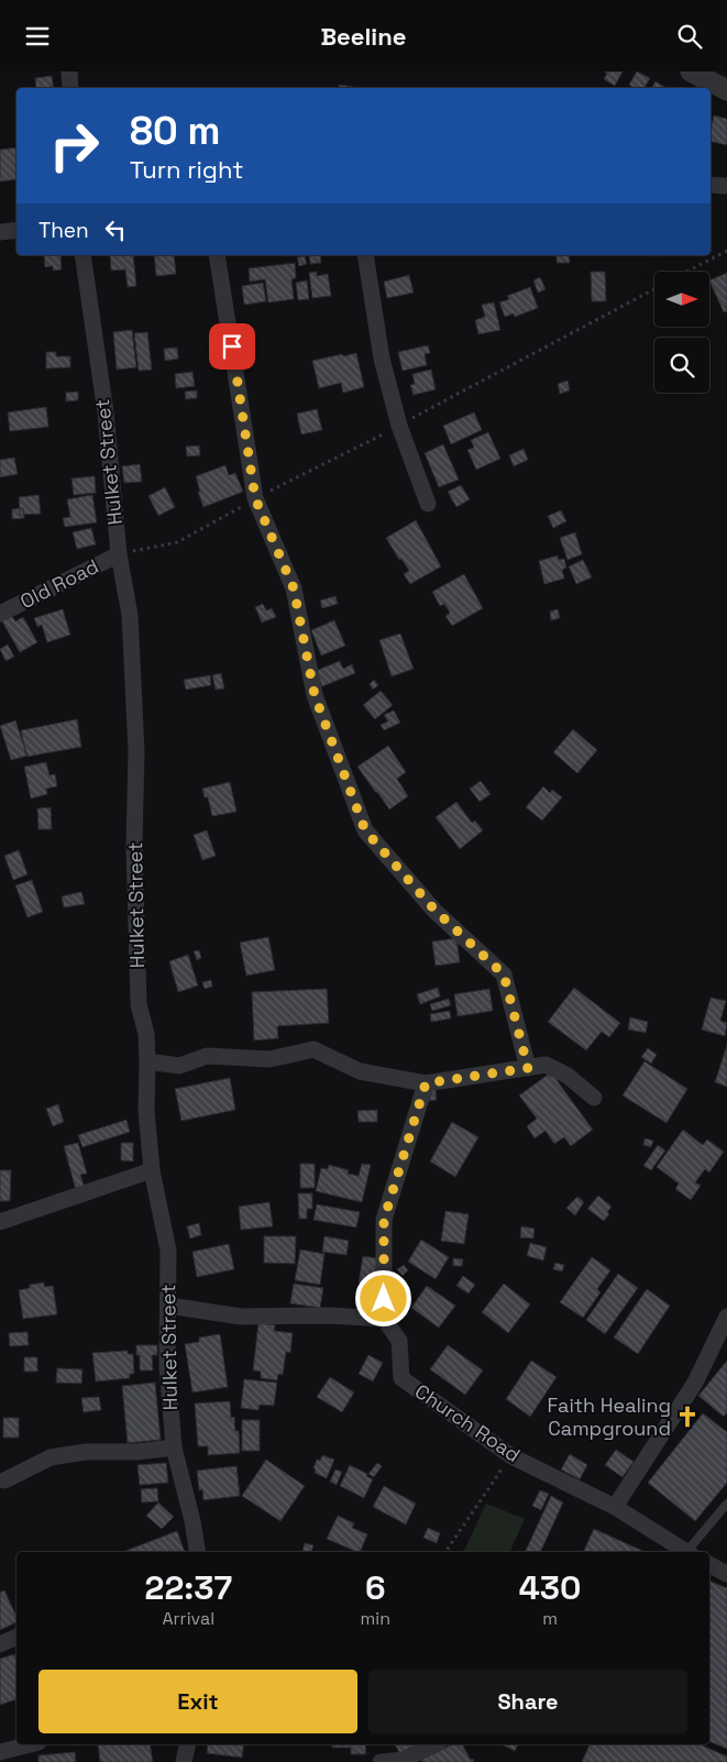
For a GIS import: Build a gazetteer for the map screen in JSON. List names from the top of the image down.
{
  "streets": {
    "street": ["Hulket Street", "Old Road", "Church Road"]
  },
  "crossings": [
    ["Hulket Street", "Old Road"]
  ],
  "places": {
    "church": ["Faith Healing Campground"]
  },
  "north": "right",
  "page": {
    "header": "Beeline",
    "turn": ["80 m", "Turn right"],
    "then": "Then",
    "eta": [
      "22:37",
      "Arrival",
      "6",
      "min",
      "430",
      "m"
    ],
    "buttons": ["Exit", "Share"]
  }
}
